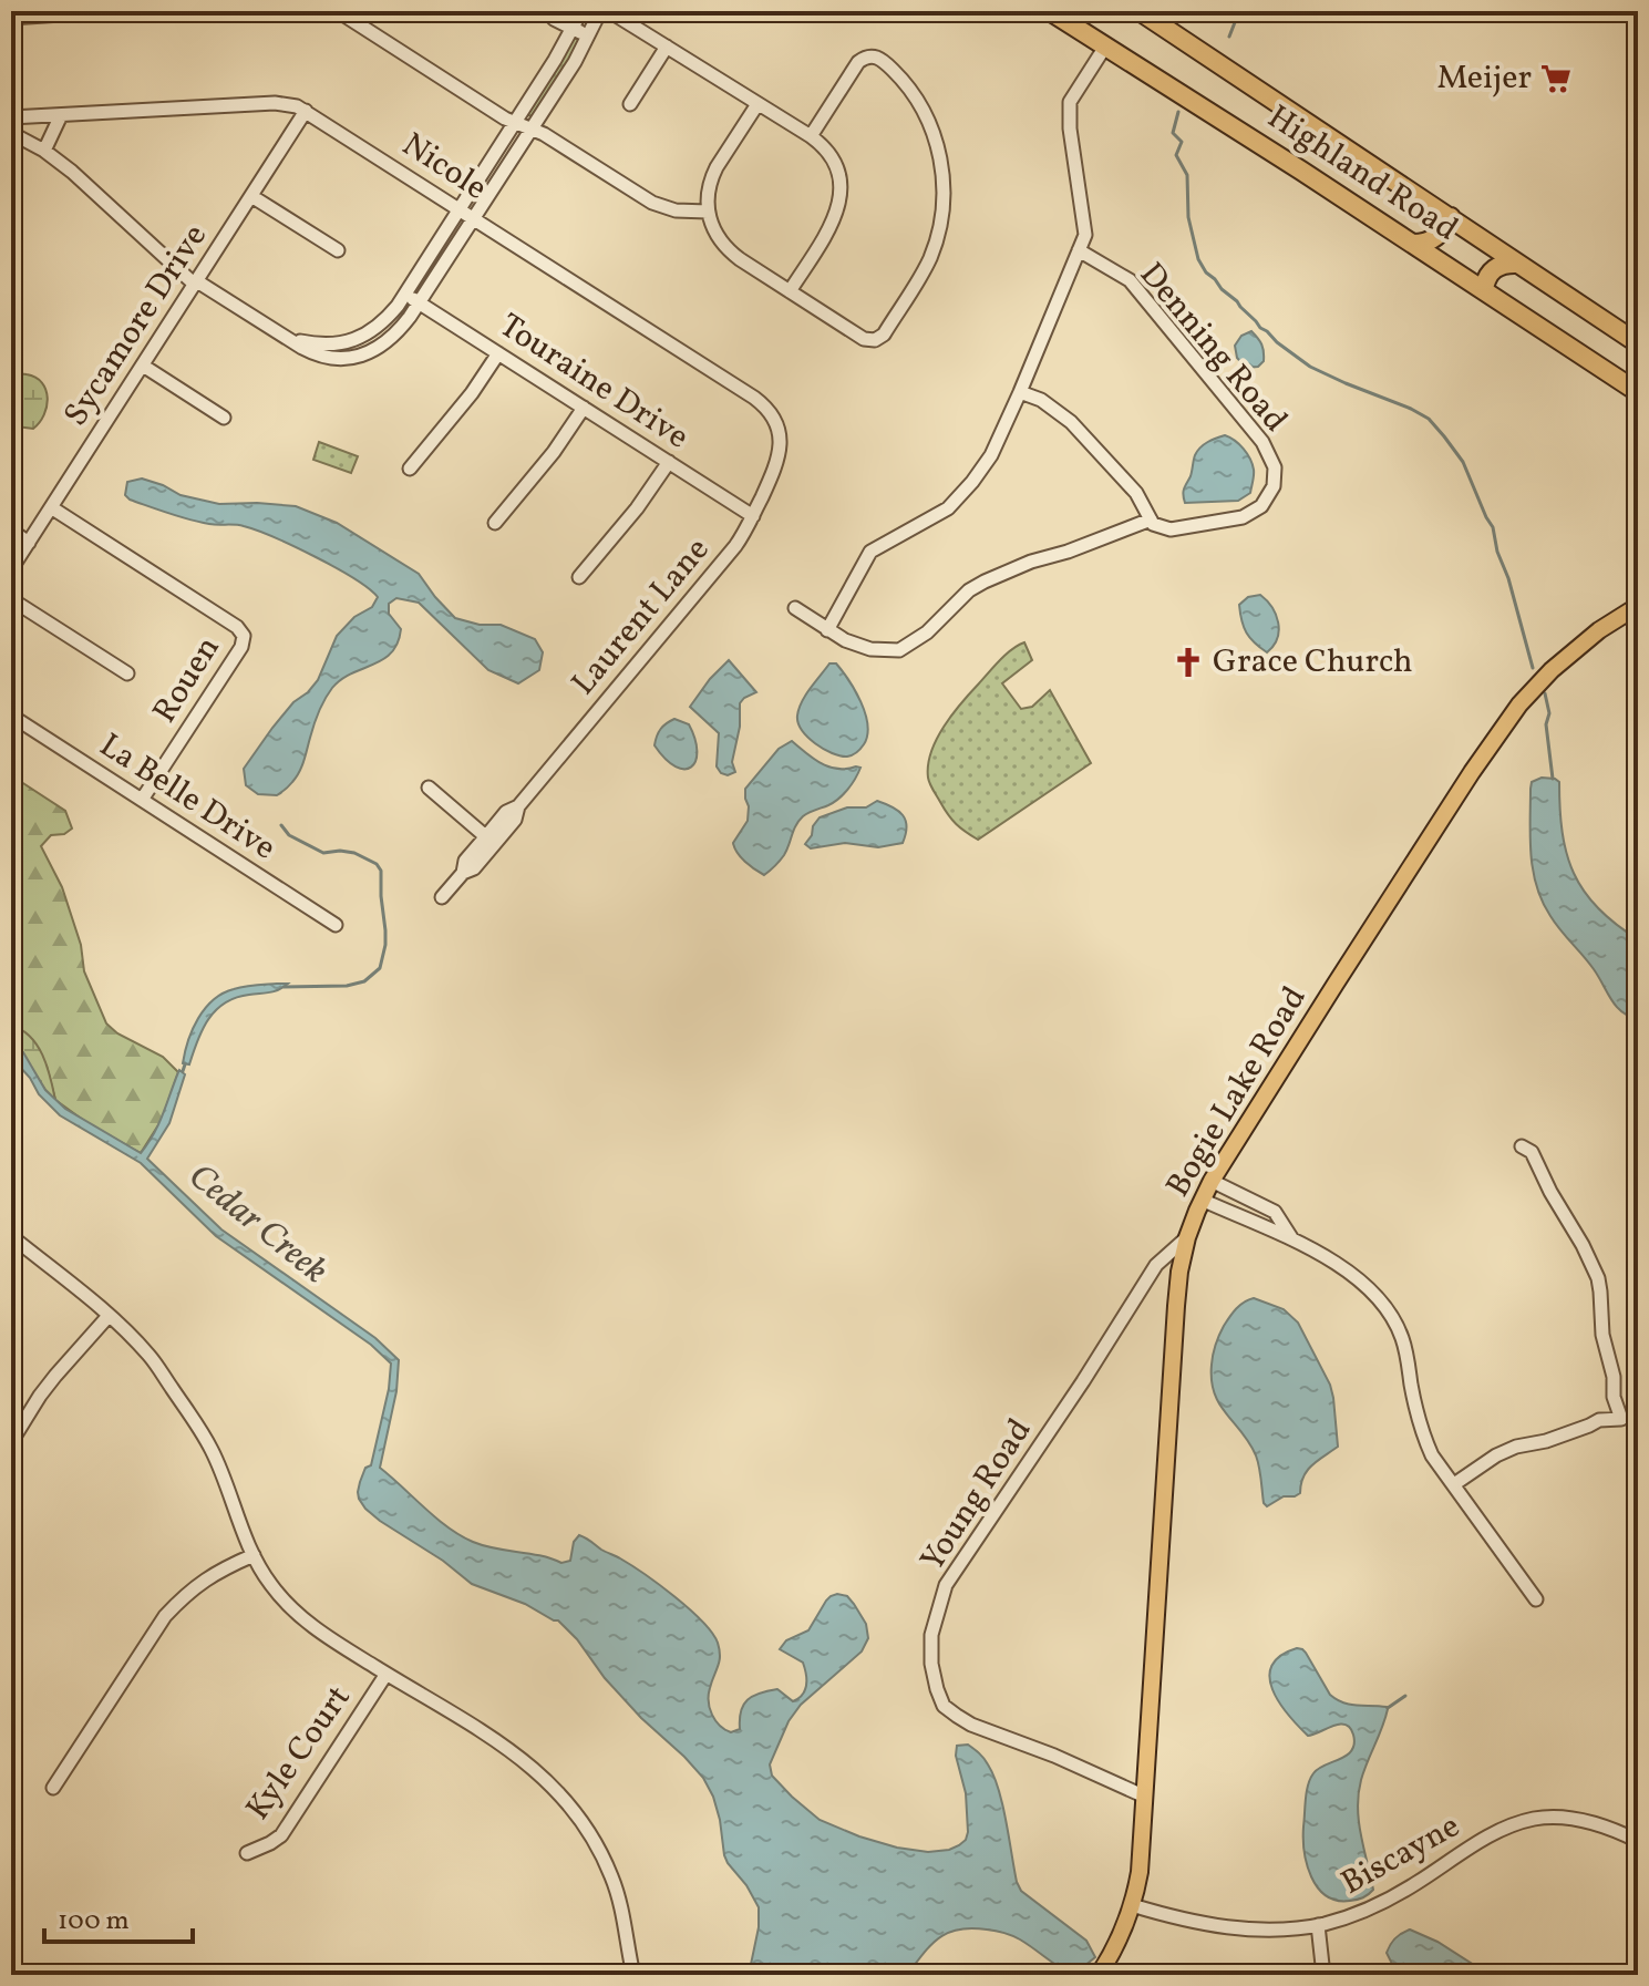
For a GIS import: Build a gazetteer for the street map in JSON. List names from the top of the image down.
{
  "streets": {
    "highway": ["Highland Road"],
    "main road": ["Bogie Lake Road"],
    "street": [
      "Nicole",
      "Sycamore Drive",
      "Denning Road",
      "Touraine Drive",
      "Laurent Lane",
      "Rouen",
      "La Belle Drive",
      "Young Road",
      "Kyle Court",
      "Biscayne"
    ]
  },
  "crossings": [
    ["Nicole", "Sycamore Drive"],
    ["Nicole", "Laurent Lane"],
    ["Sycamore Drive", "Rouen"],
    ["Touraine Drive", "Laurent Lane"],
    ["Rouen", "La Belle Drive"],
    ["Bogie Lake Road", "Young Road"],
    ["Bogie Lake Road", "Biscayne"]
  ],
  "water": ["Cedar Creek"],
  "places": {
    "supermarket": ["Meijer"],
    "church": ["Grace Church"]
  },
  "scale_bar": "100 m"
}
